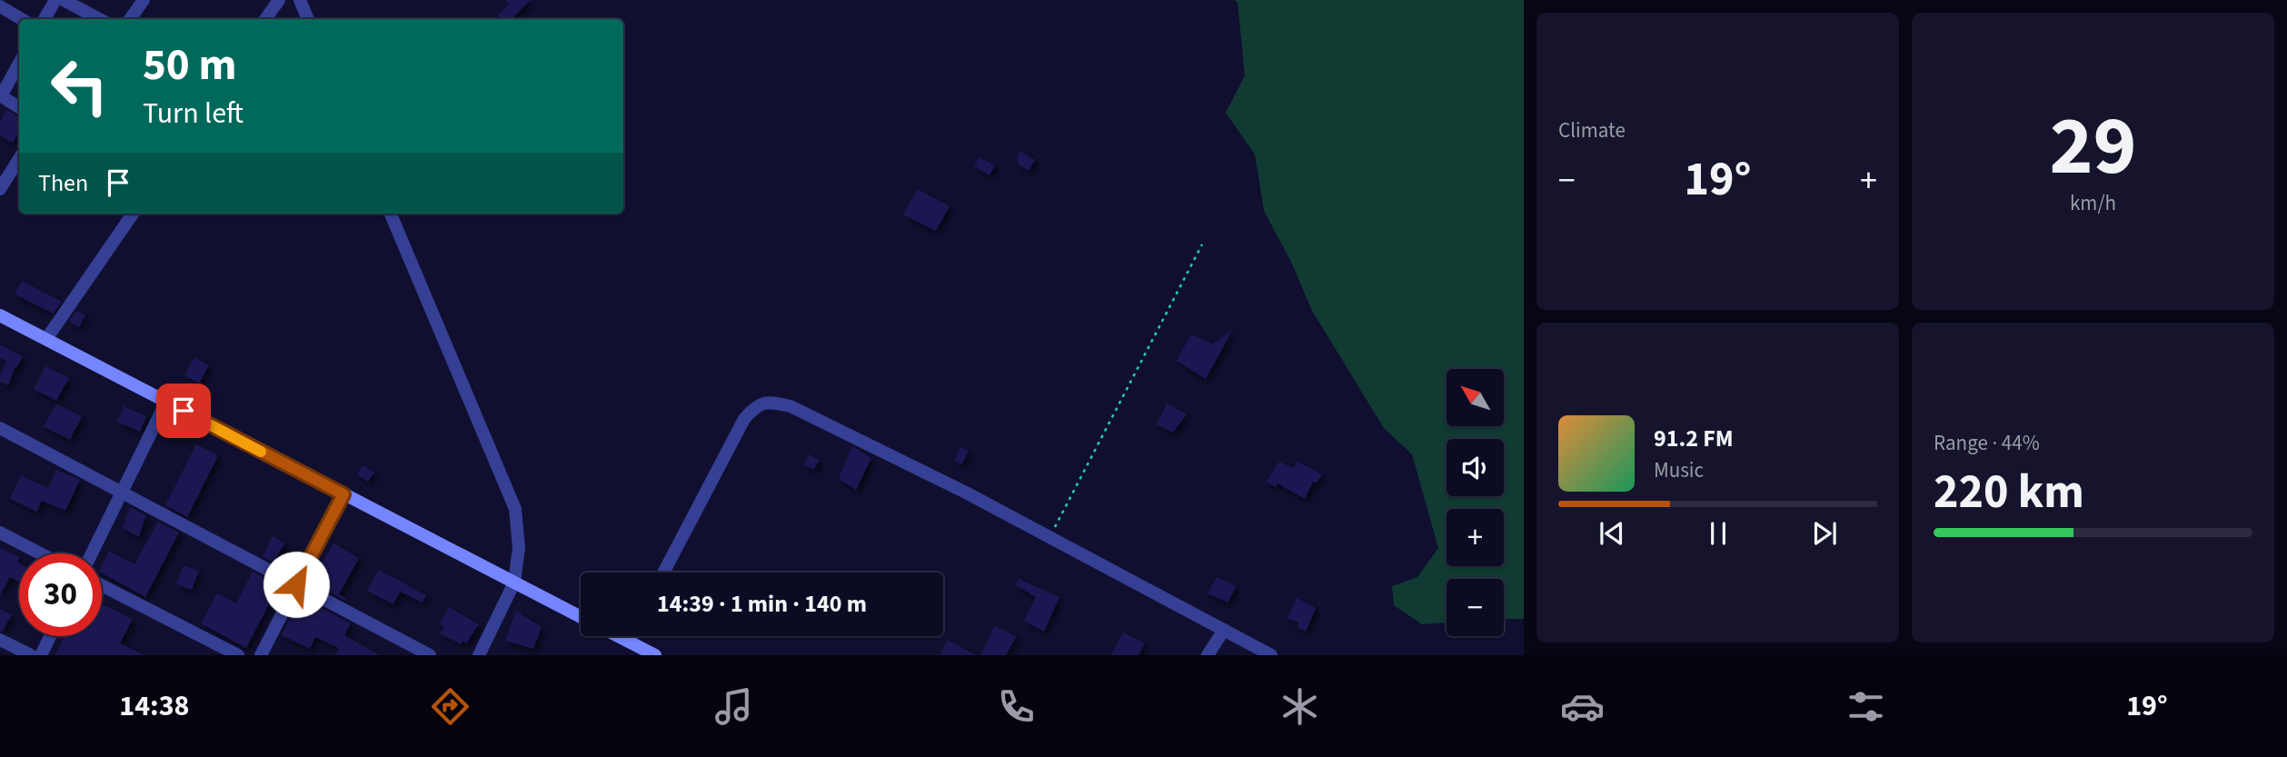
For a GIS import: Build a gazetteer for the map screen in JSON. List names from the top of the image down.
{
  "north": "top left",
  "page": {
    "tile": [
      "Climate",
      ["29", "km/h"],
      ["Range · 44%", "220 km"]
    ],
    "turn": ["50 m", "Turn left"],
    "then": "Then",
    "heat": ["−", "19°", "+"],
    "map_buttons": ["+", "−"],
    "song": ["91.2 FM", "Music"],
    "limit": "30",
    "trip": "14:39 · 1 min · 140 m",
    "tabs": ["14:38", "19°"]
  }
}
